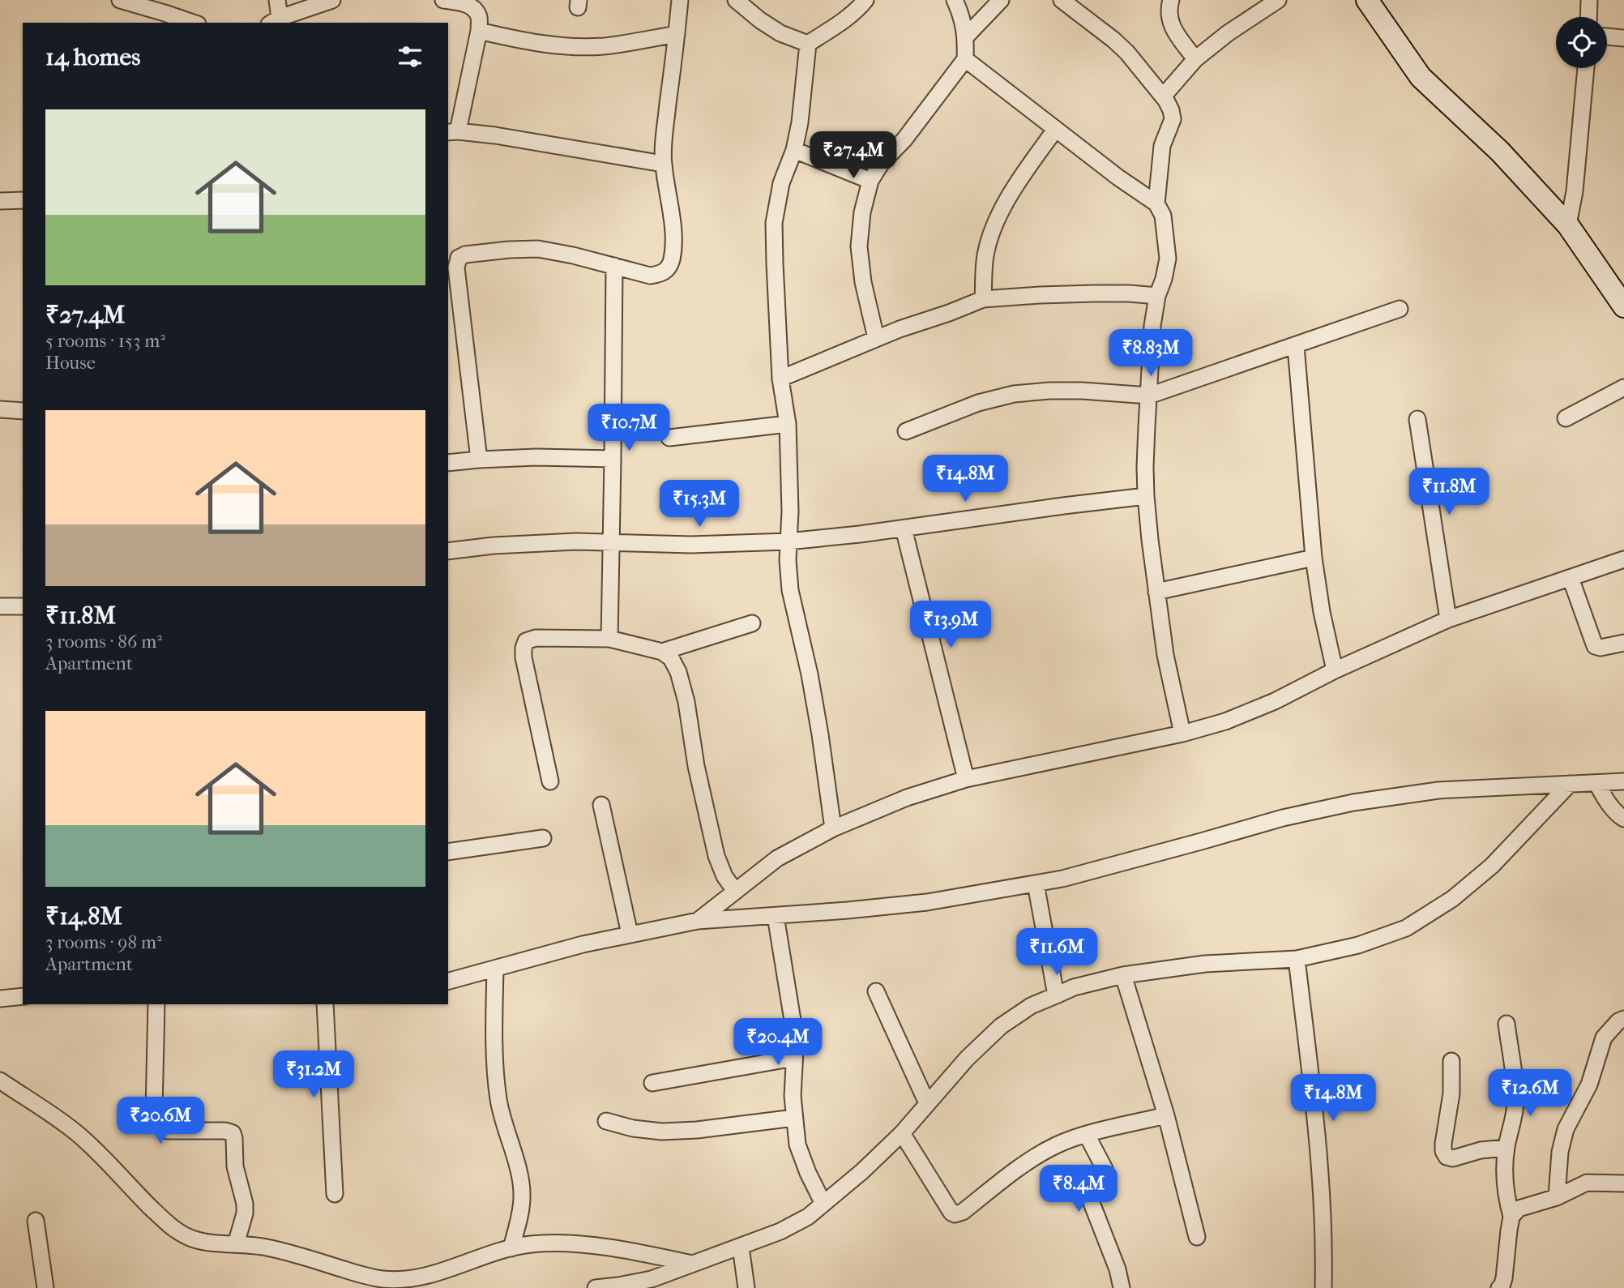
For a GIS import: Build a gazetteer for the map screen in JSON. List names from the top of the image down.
{
  "page": {
    "heading": "14 homes",
    "list": [
      {
        "name": "₹27.4M",
        "note": "5 rooms · 153 m² · House"
      },
      {
        "name": "₹11.8M",
        "note": "3 rooms · 86 m² · Apartment"
      },
      {
        "name": "₹14.8M",
        "note": "3 rooms · 98 m² · Apartment"
      }
    ],
    "price": [
      "₹27.4M",
      "₹8.83M",
      "₹10.7M",
      "₹14.8M",
      "₹11.8M",
      "₹15.3M",
      "₹13.9M",
      "₹11.6M",
      "₹20.4M",
      "₹31.2M",
      "₹12.6M",
      "₹14.8M",
      "₹20.6M",
      "₹8.4M"
    ]
  }
}
